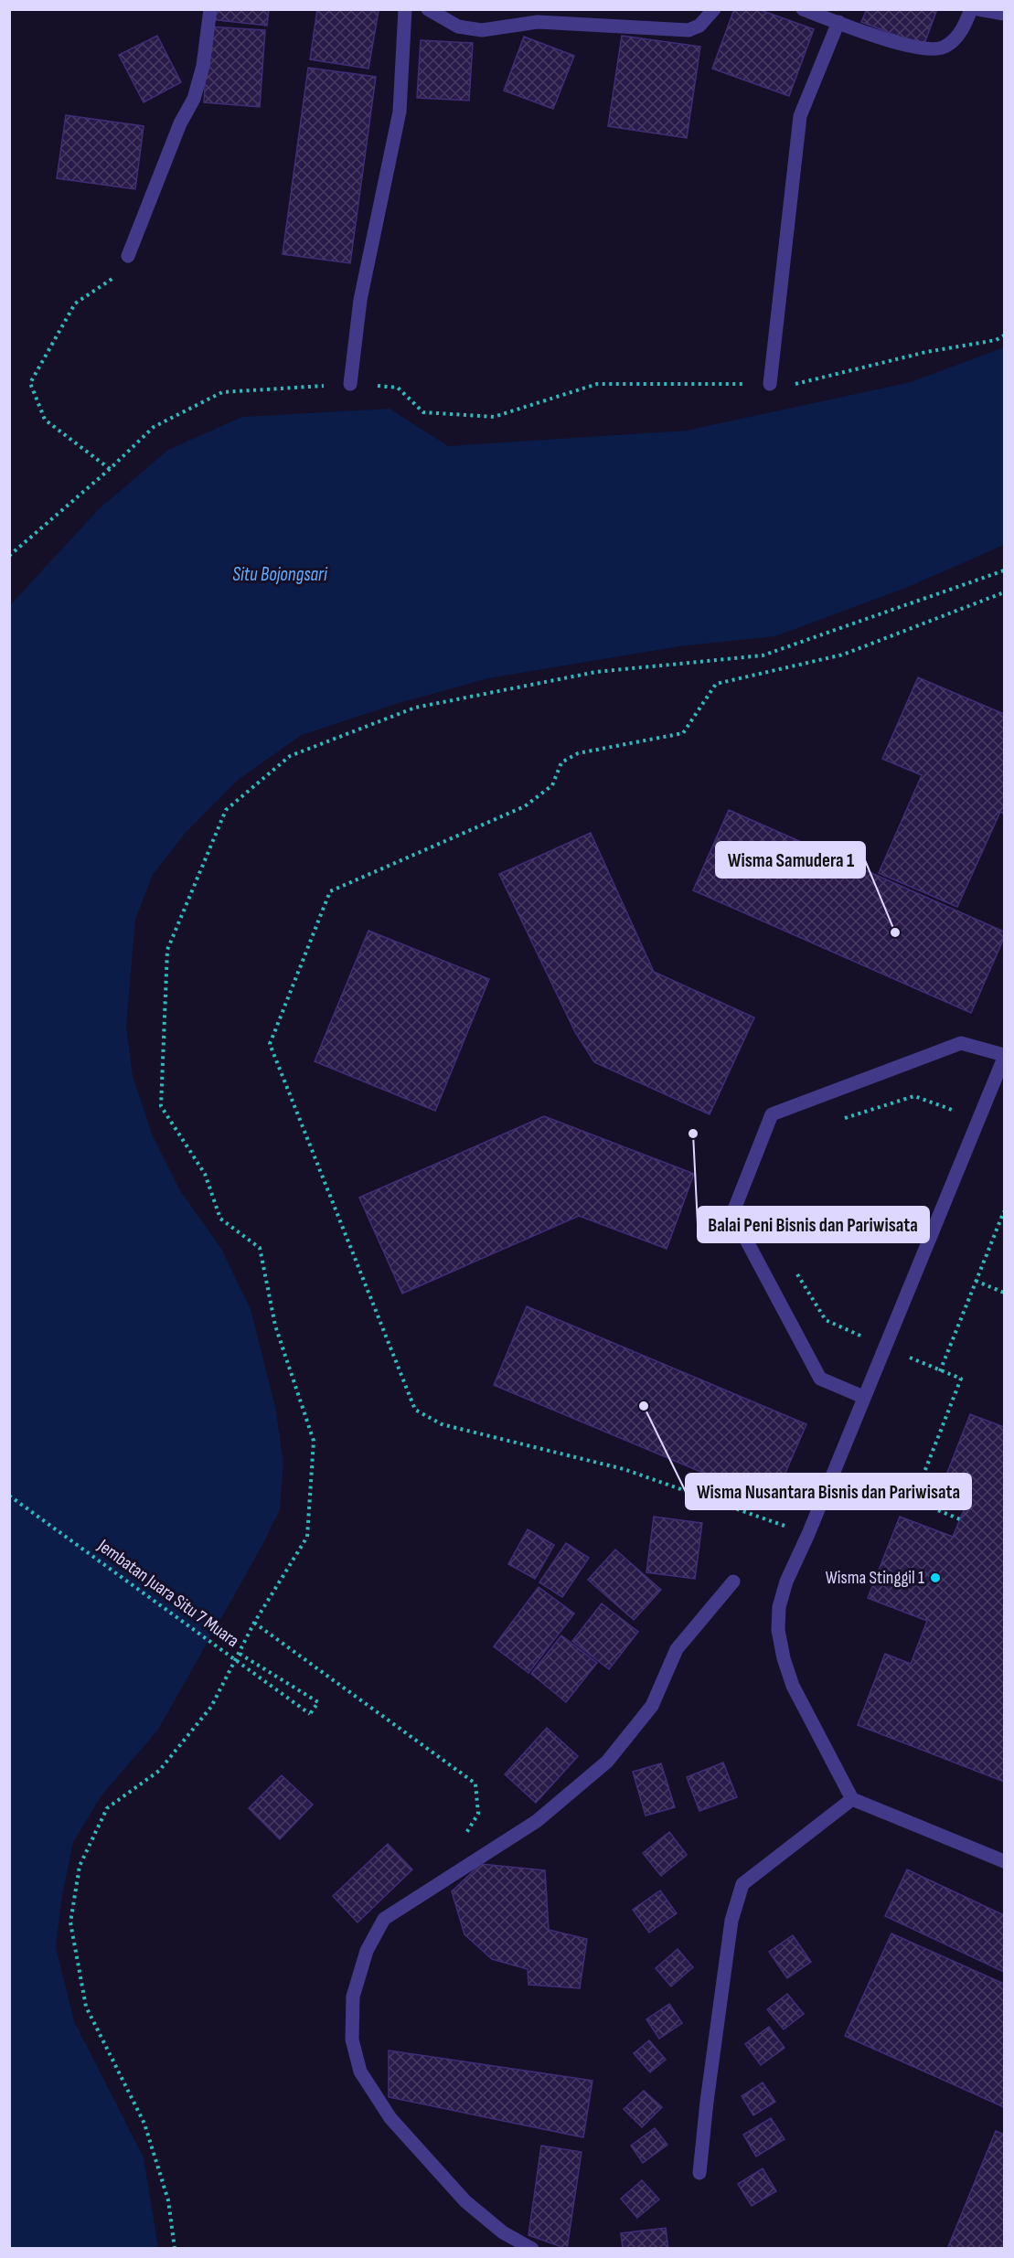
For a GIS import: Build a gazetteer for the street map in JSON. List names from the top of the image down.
{
  "streets": {
    "path": ["Jembatan Juara Situ 7 Muara"]
  },
  "water": ["Situ Bojongsari"],
  "places": [
    "Wisma Samudera 1",
    "Balai Peni Bisnis dan Pariwisata",
    "Wisma Nusantara Bisnis dan Pariwisata",
    "Wisma Stinggil 1"
  ]
}
